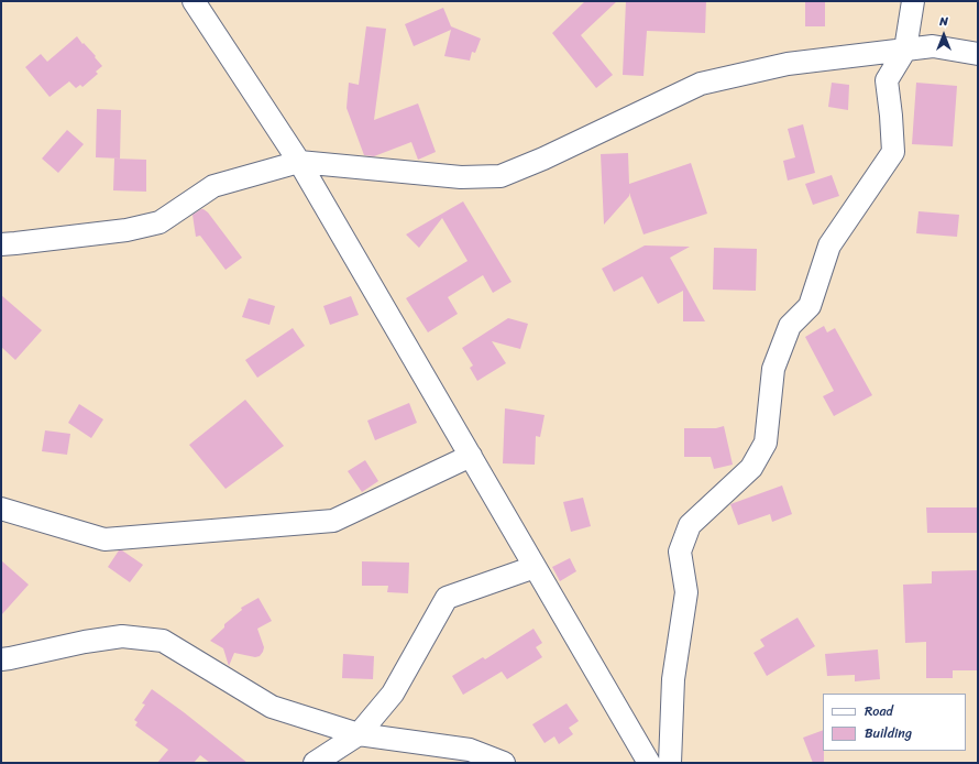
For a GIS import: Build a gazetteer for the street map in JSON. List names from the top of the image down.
{
  "legend": ["Road", "Building"],
  "north": "top"
}
